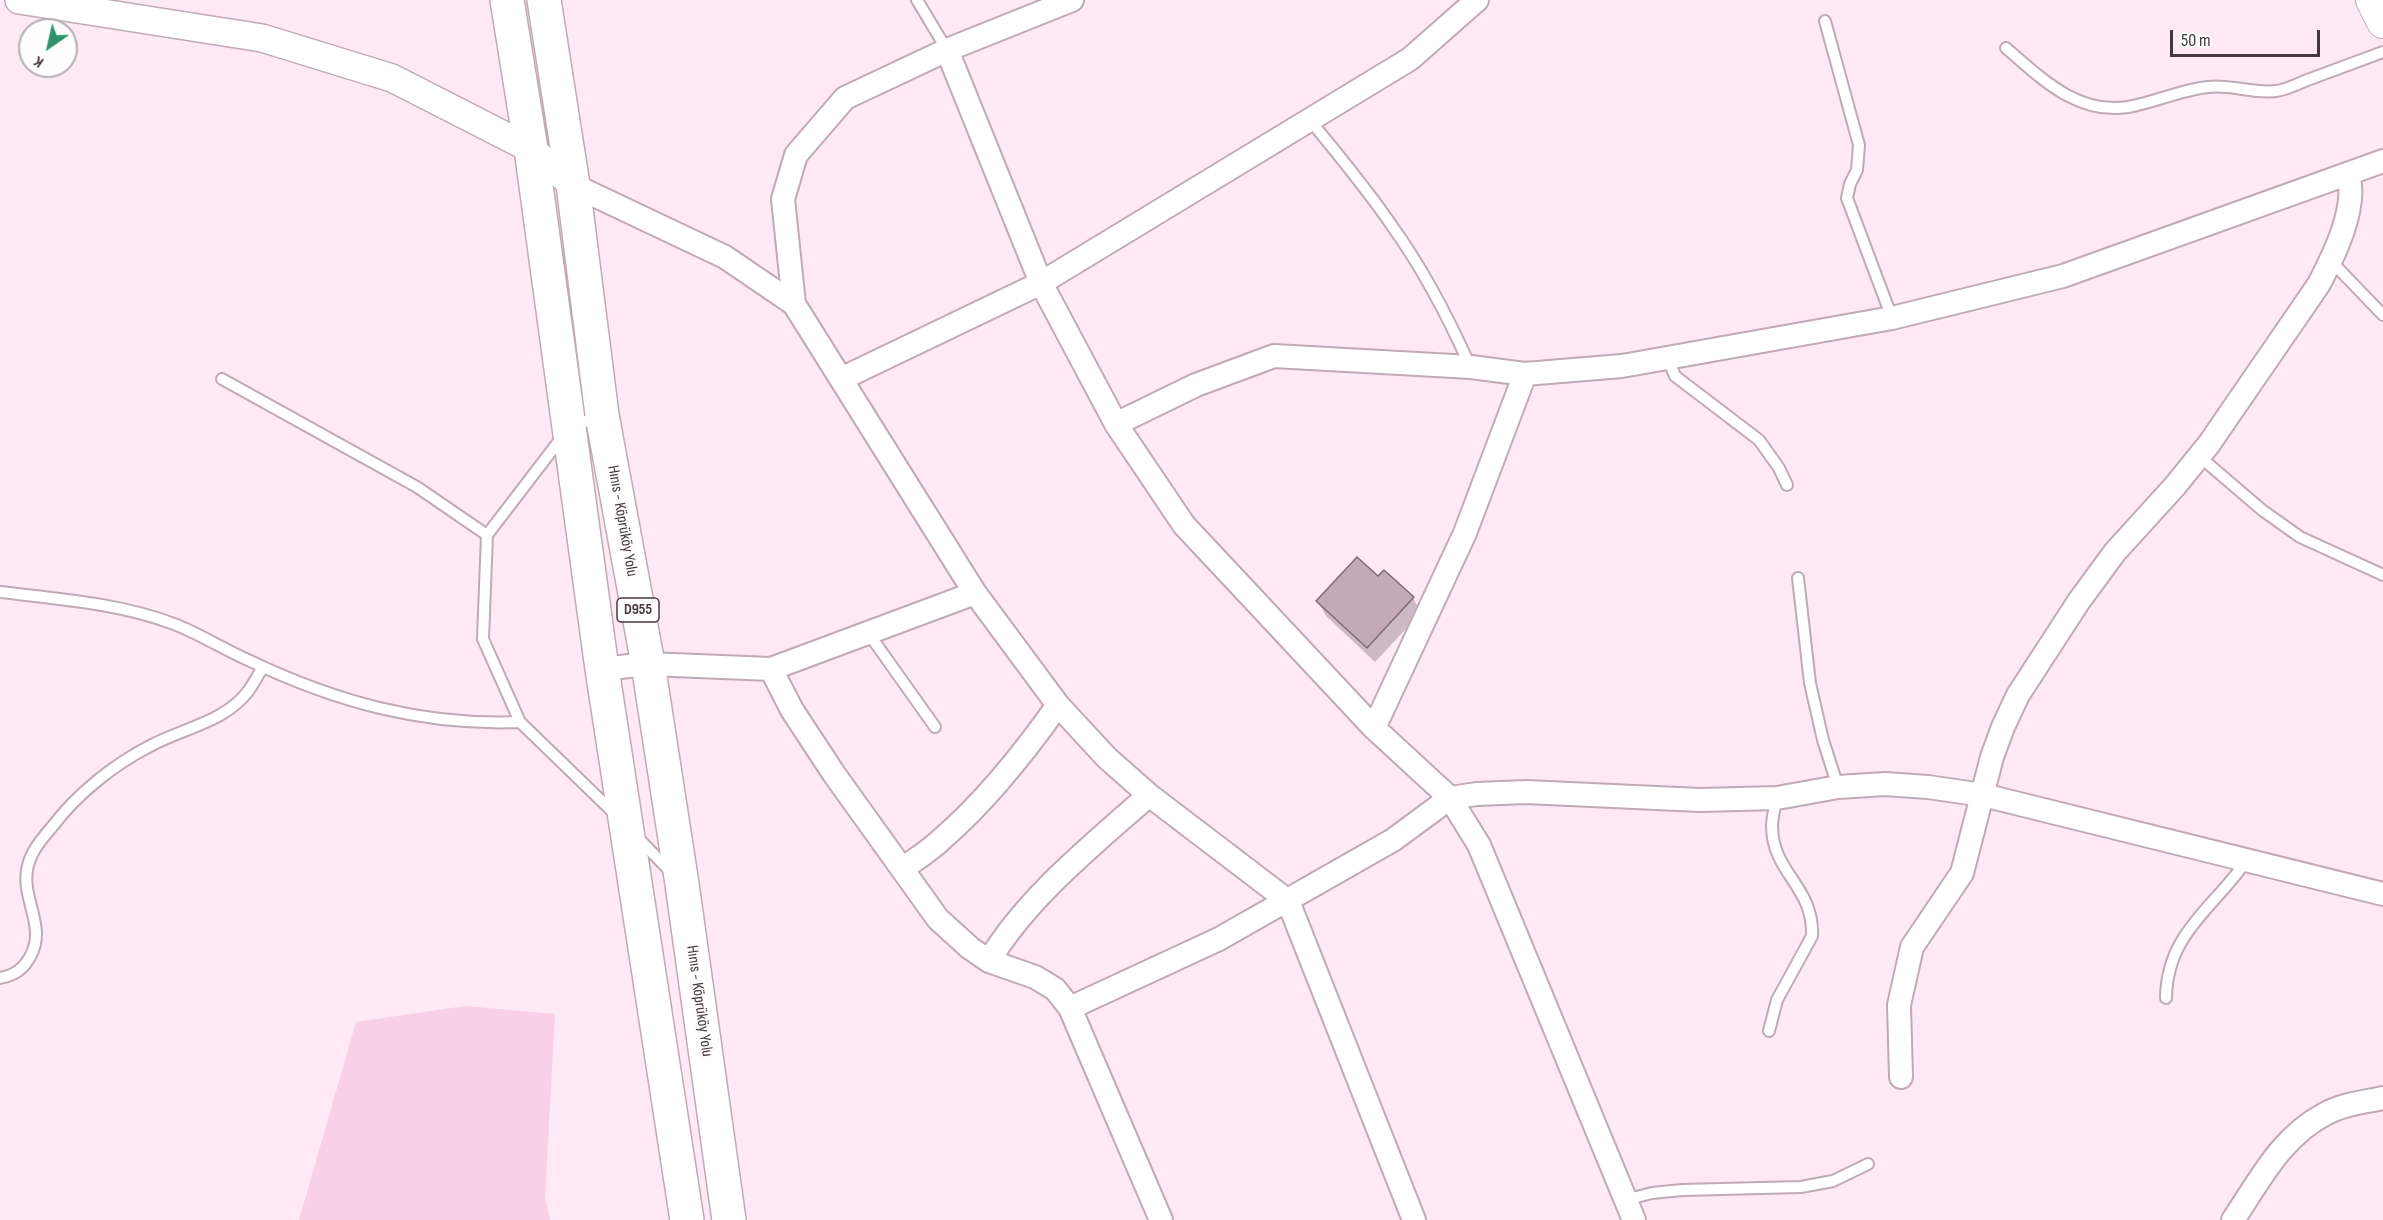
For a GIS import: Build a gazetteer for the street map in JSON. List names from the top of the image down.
{
  "streets": {
    "main road": ["Hınıs - Köprüköy Yolu", "D955"]
  },
  "scale_bar": "50 m",
  "north": "bottom left"
}
